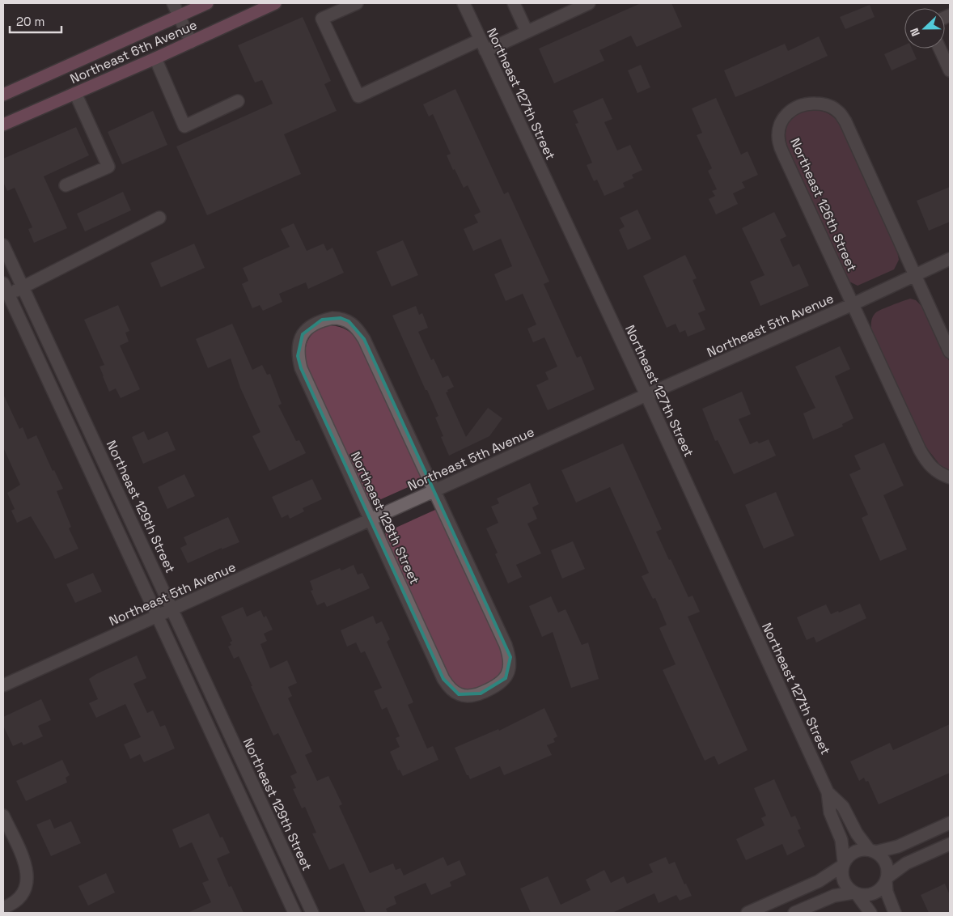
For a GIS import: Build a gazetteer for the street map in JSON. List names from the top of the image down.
{
  "streets": {
    "main road": ["Northeast 6th Avenue"],
    "street": [
      "Northeast 127th Street",
      "Northeast 126th Street",
      "Northeast 5th Avenue",
      "Northeast 129th Street",
      "Northeast 128th Street"
    ]
  },
  "crossings": [
    ["Northeast 127th Street", "Northeast 5th Avenue"],
    ["Northeast 126th Street", "Northeast 5th Avenue"],
    ["Northeast 5th Avenue", "Northeast 129th Street"],
    ["Northeast 5th Avenue", "Northeast 128th Street"]
  ],
  "scale_bar": "20 m",
  "north": "left"
}
